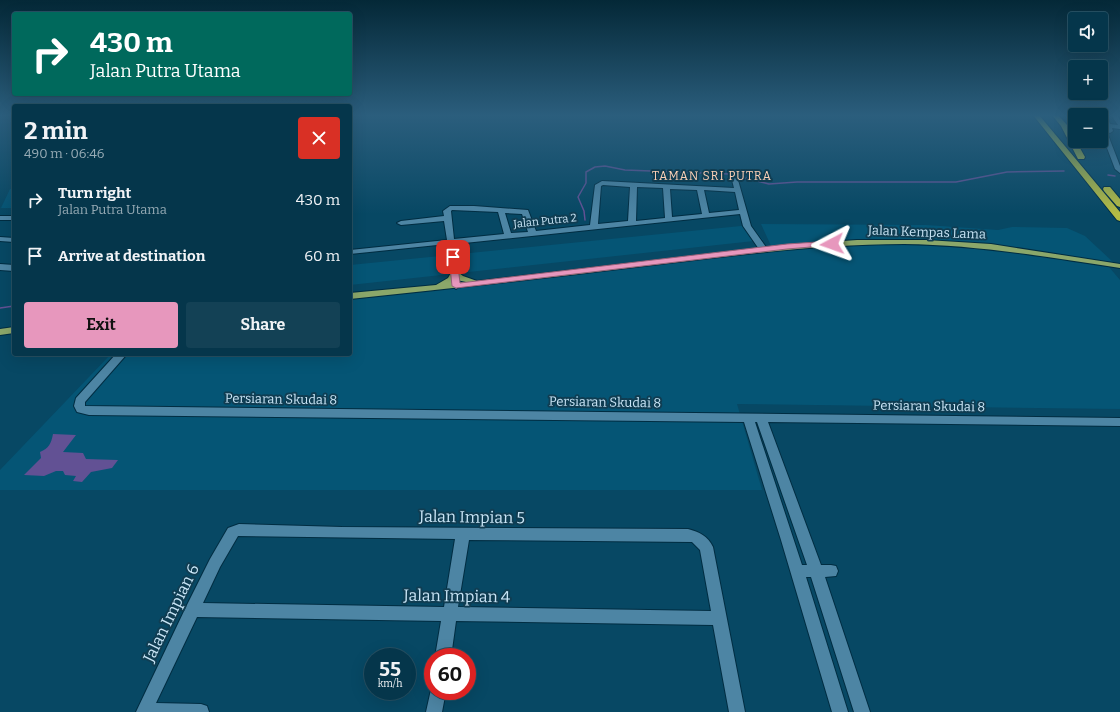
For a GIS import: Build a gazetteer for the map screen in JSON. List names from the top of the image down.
{
  "streets": {
    "main road": ["Jalan Kempas Lama"],
    "street": [
      "Jalan Putra 2",
      "Persiaran Skudai 8",
      "Jalan Impian 5",
      "Jalan Impian 4",
      "Jalan Impian 6"
    ]
  },
  "crossings": [
    ["Jalan Impian 5", "Jalan Impian 4"],
    ["Jalan Impian 5", "Jalan Impian 6"],
    ["Jalan Impian 4", "Jalan Impian 6"]
  ],
  "districts": ["TAMAN SRI PUTRA"],
  "page": {
    "map_buttons": ["+", "−"],
    "turn": ["430 m", "Jalan Putra Utama"],
    "heading": ["2 min", "490 m · 06:46"],
    "list": [
      {
        "name": "Turn right",
        "note": "Jalan Putra Utama",
        "value": "430 m"
      },
      {
        "name": "Arrive at destination",
        "value": "60 m"
      }
    ],
    "buttons": ["Exit", "Share"],
    "speed": "55 km/h",
    "limit": "60"
  }
}
